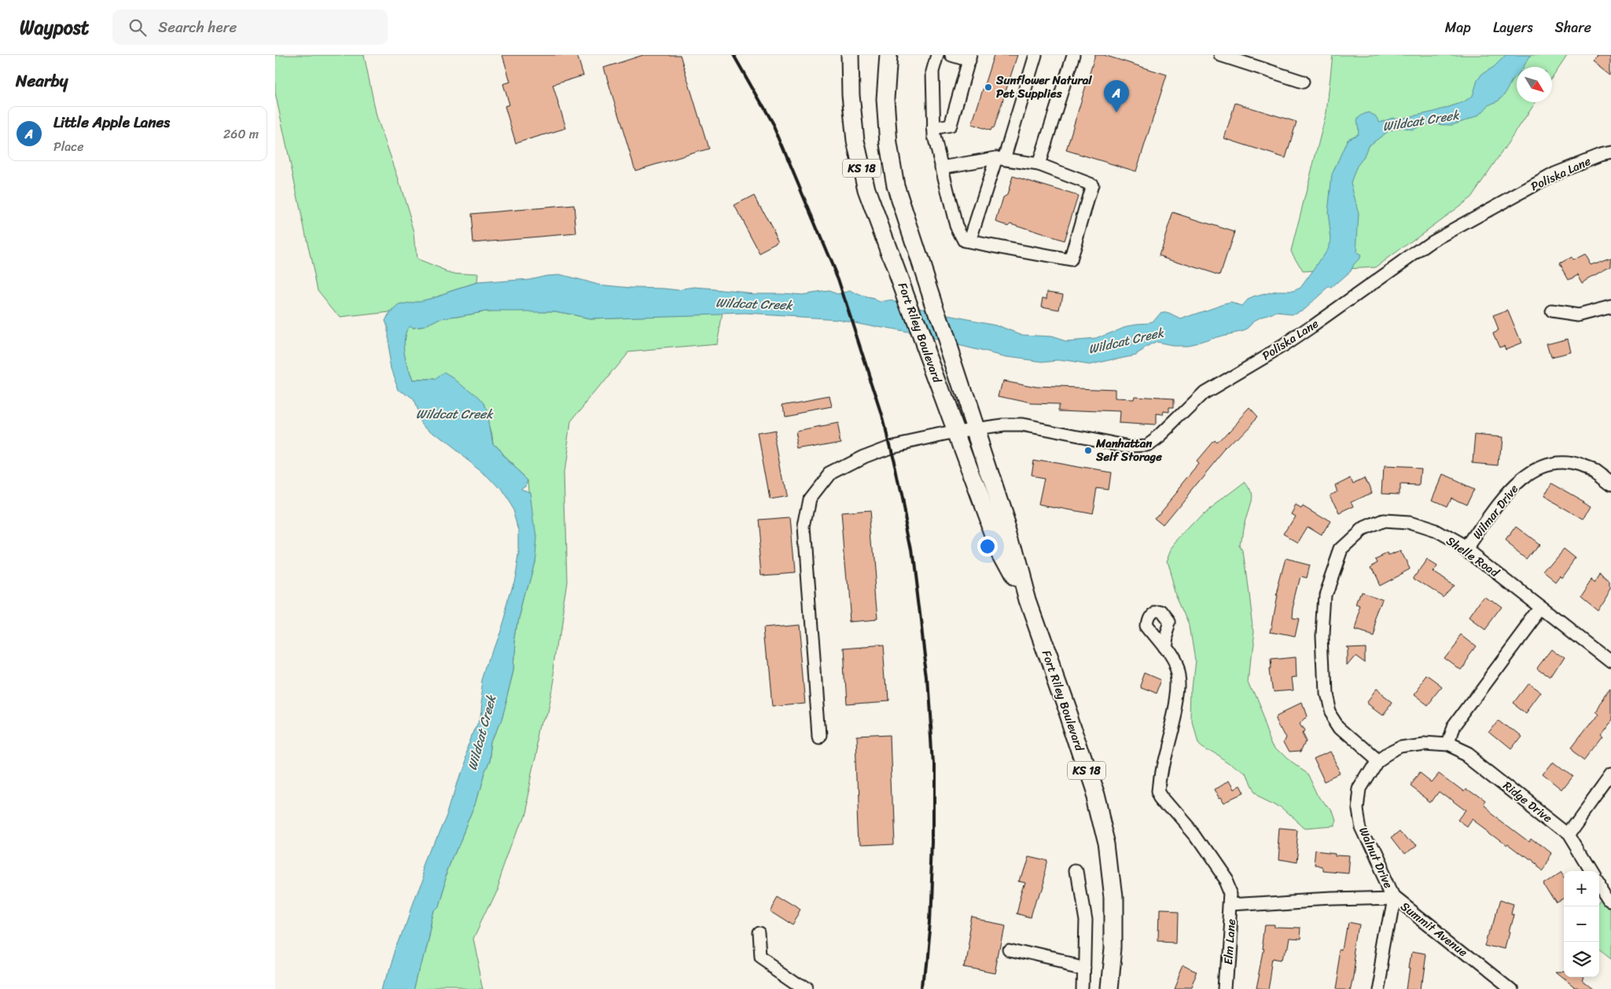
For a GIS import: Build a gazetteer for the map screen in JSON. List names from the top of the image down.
{
  "streets": {
    "highway": ["KS 18", "Fort Riley Boulevard"],
    "street": [
      "Poliska Lane",
      "Wilmar Drive",
      "Shelle Road",
      "Ridge Drive",
      "Walnut Drive",
      "Summit Avenue",
      "Elm Lane"
    ]
  },
  "crossings": [
    ["Poliska Lane", "Fort Riley Boulevard"],
    ["Wilmar Drive", "Shelle Road"],
    ["Shelle Road", "Walnut Drive"],
    ["Ridge Drive", "Walnut Drive"],
    ["Walnut Drive", "Summit Avenue"],
    ["Summit Avenue", "Elm Lane"]
  ],
  "water": ["Wildcat Creek"],
  "places": ["Sunflower Natural Pet Supplies", "Manhattan Self Storage"],
  "north": "bottom right",
  "page": {
    "header": "Waypost",
    "search": "Search here",
    "nav": ["Map", "Layers", "Share"],
    "heading": "Nearby",
    "pins": "A",
    "list": [
      {
        "mark": "A",
        "name": "Little Apple Lanes",
        "note": "Place",
        "value": "260 m"
      }
    ],
    "map_buttons": ["+", "−"]
  }
}
